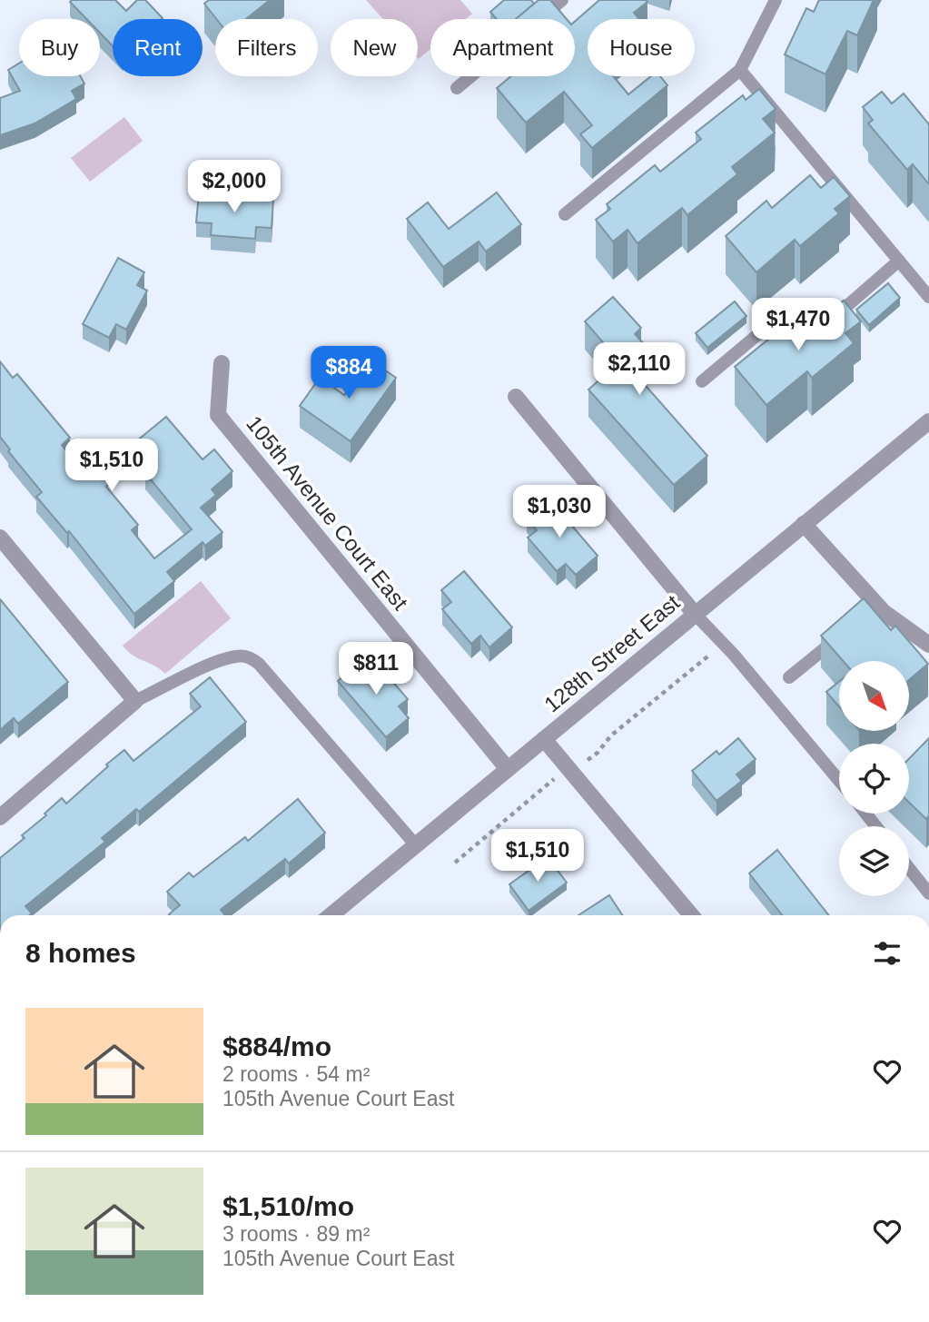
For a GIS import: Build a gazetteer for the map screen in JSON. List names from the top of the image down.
{
  "streets": {
    "street": ["105th Avenue Court East", "128th Street East"]
  },
  "crossings": [
    ["105th Avenue Court East", "128th Street East"]
  ],
  "north": "bottom right",
  "page": {
    "chip": [
      "Buy",
      "Rent",
      "Filters",
      "New",
      "Apartment",
      "House"
    ],
    "price": [
      "$2,000",
      "$1,470",
      "$2,110",
      "$884",
      "$1,510",
      "$1,030",
      "$811",
      "$1,510"
    ],
    "heading": "8 homes",
    "list": [
      {
        "name": "$884/mo",
        "note": "2 rooms · 54 m² · 105th Avenue Court East"
      },
      {
        "name": "$1,510/mo",
        "note": "3 rooms · 89 m² · 105th Avenue Court East"
      }
    ]
  }
}
